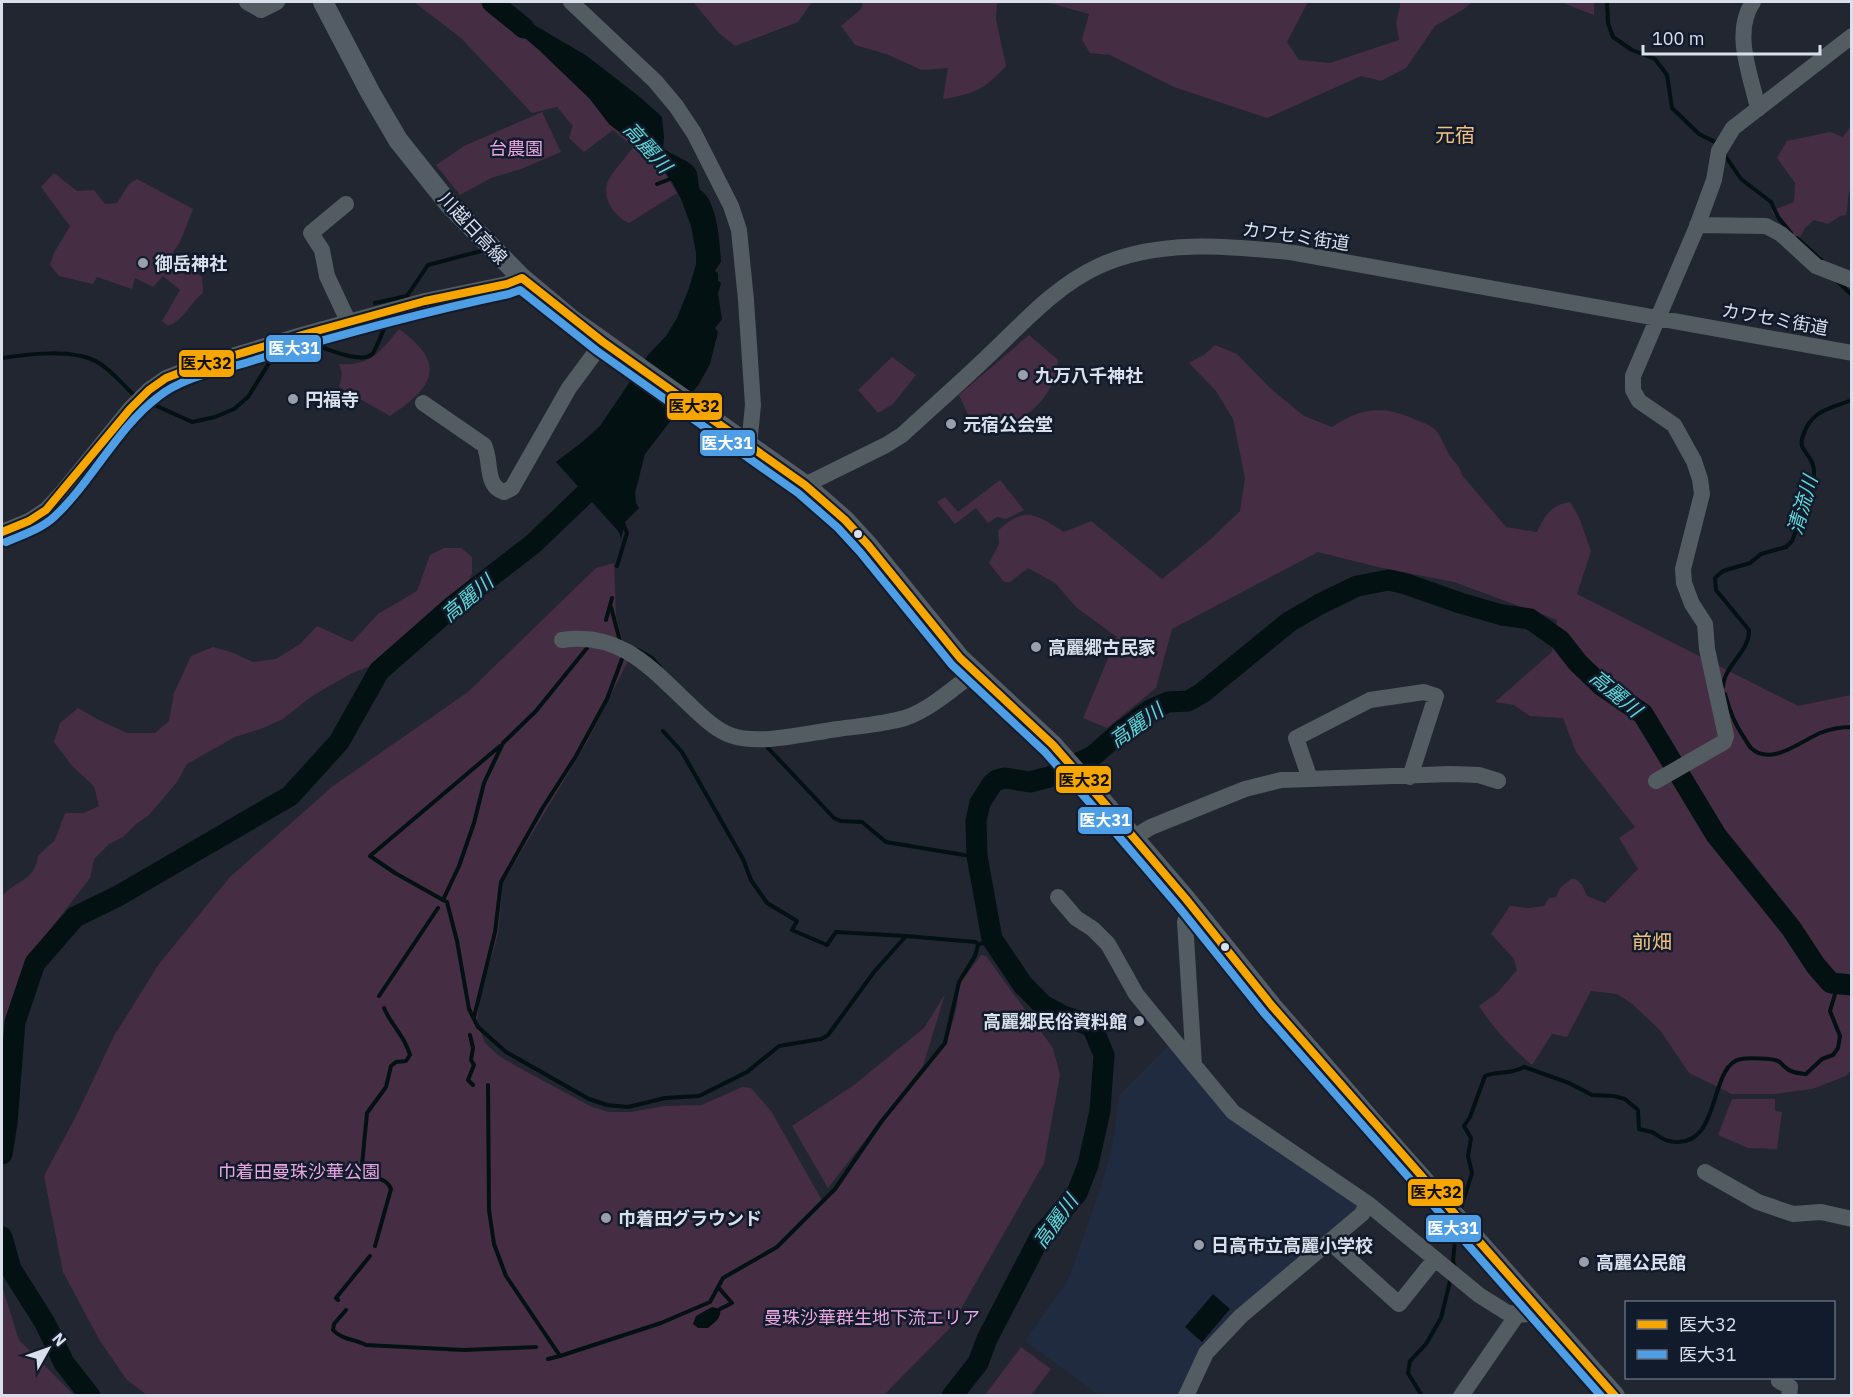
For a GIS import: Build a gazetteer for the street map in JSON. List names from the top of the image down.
{
  "streets": {
    "main road": ["川越日高線"],
    "street": ["カワセミ街道"]
  },
  "crossings": [
    ["川越日高線", "カワセミ街道"]
  ],
  "districts": ["元宿", "前畑"],
  "water": ["高麗川", "清流川"],
  "parks": ["台農園", "巾着田曼珠沙華公園", "曼珠沙華群生地下流エリア"],
  "places": [
    "御岳神社",
    "九万八千神社",
    "円福寺",
    "元宿公会堂",
    "高麗郷古民家",
    "高麗郷民俗資料館",
    "巾着田グラウンド",
    "日高市立高麗小学校",
    "高麗公民館"
  ],
  "lines": ["transit line 医大32", "transit line 医大31"],
  "legend": ["医大32", "医大31"],
  "scale_bar": "100 m",
  "north": "top right"
}
